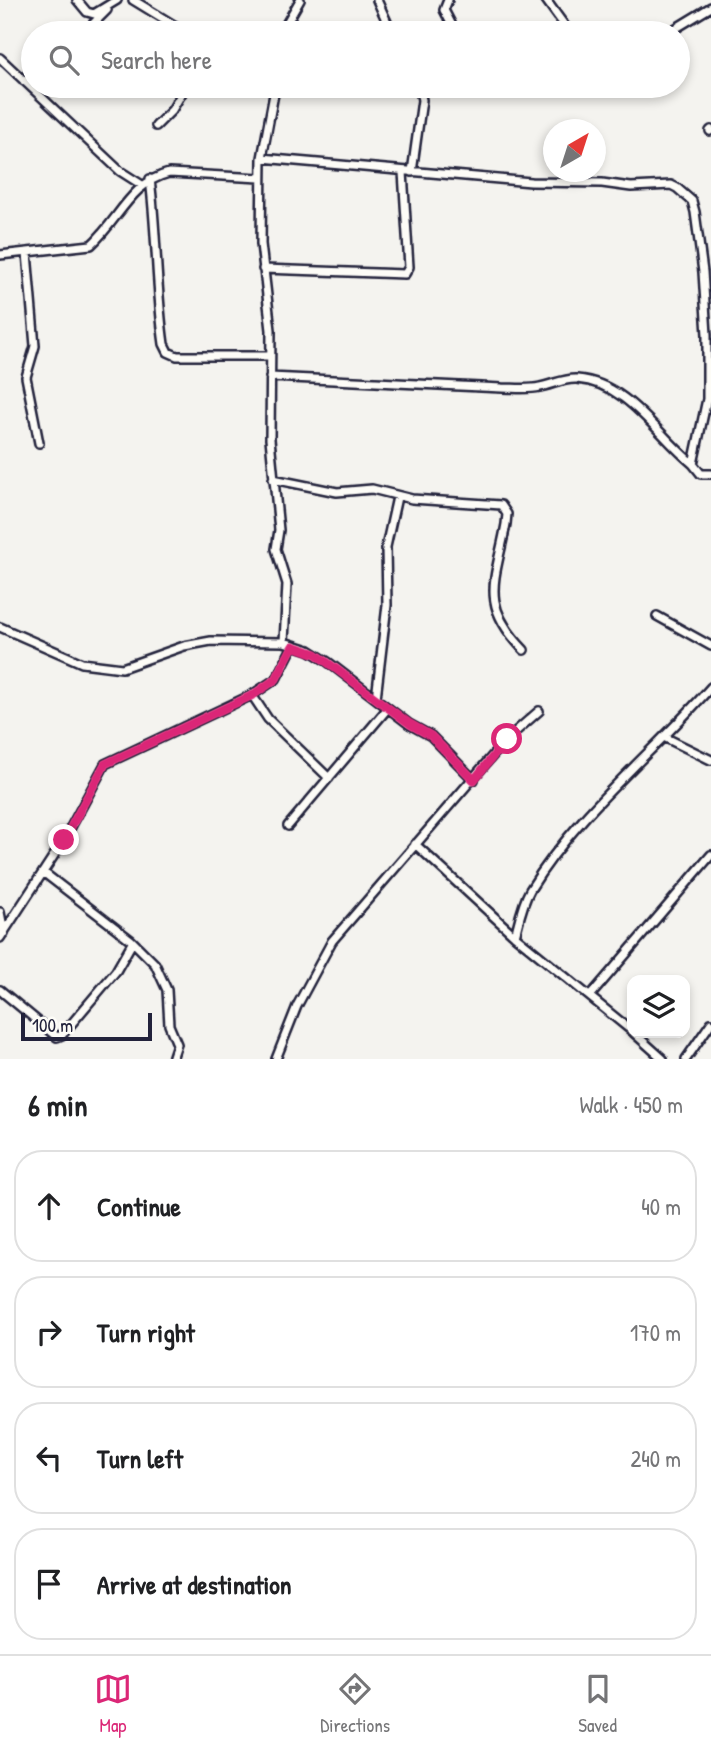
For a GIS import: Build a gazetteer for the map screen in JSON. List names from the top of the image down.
{
  "scale_bar": "100 m",
  "north": "top right",
  "page": {
    "search": "Search here",
    "scale": "100 m",
    "heading": ["6 min", "Walk · 450 m"],
    "list": [
      ["Continue", "40 m"],
      ["Turn right", "170 m"],
      ["Turn left", "240 m"],
      "Arrive at destination"
    ],
    "nav": ["Map", "Directions", "Saved"]
  }
}
